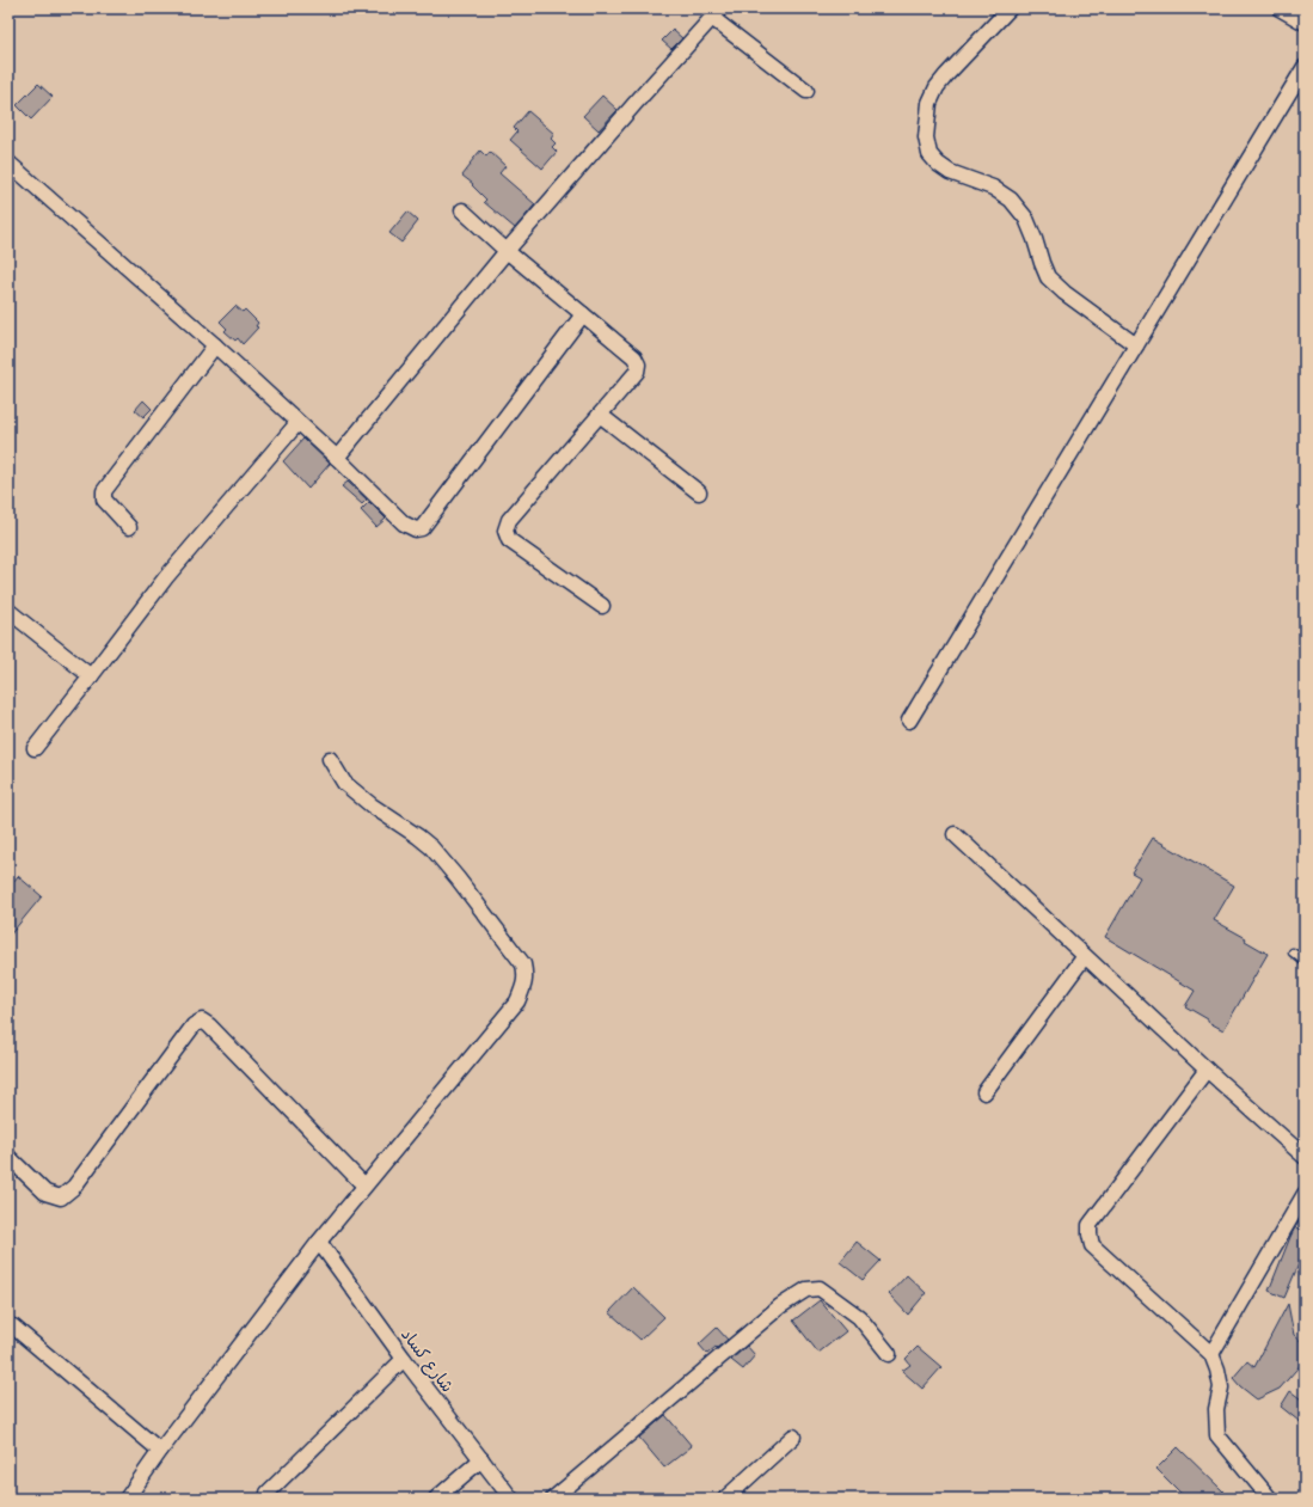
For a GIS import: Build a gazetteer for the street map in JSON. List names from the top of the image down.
{
  "streets": {
    "street": ["شارع كساد"]
  }
}
